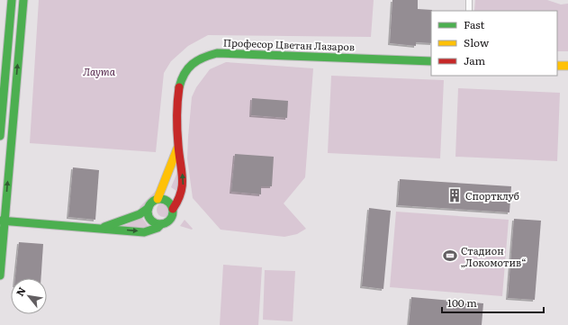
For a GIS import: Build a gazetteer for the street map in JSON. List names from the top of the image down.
{
  "streets": {
    "street": ["Професор Цветан Лазаров"]
  },
  "parks": ["Лаута"],
  "places": {
    "building": ["Спортклуб"],
    "sports": ["Стадион „Локомотив“"]
  },
  "legend": ["Fast", "Slow", "Jam"],
  "scale_bar": "100 m",
  "north": "top left"
}
